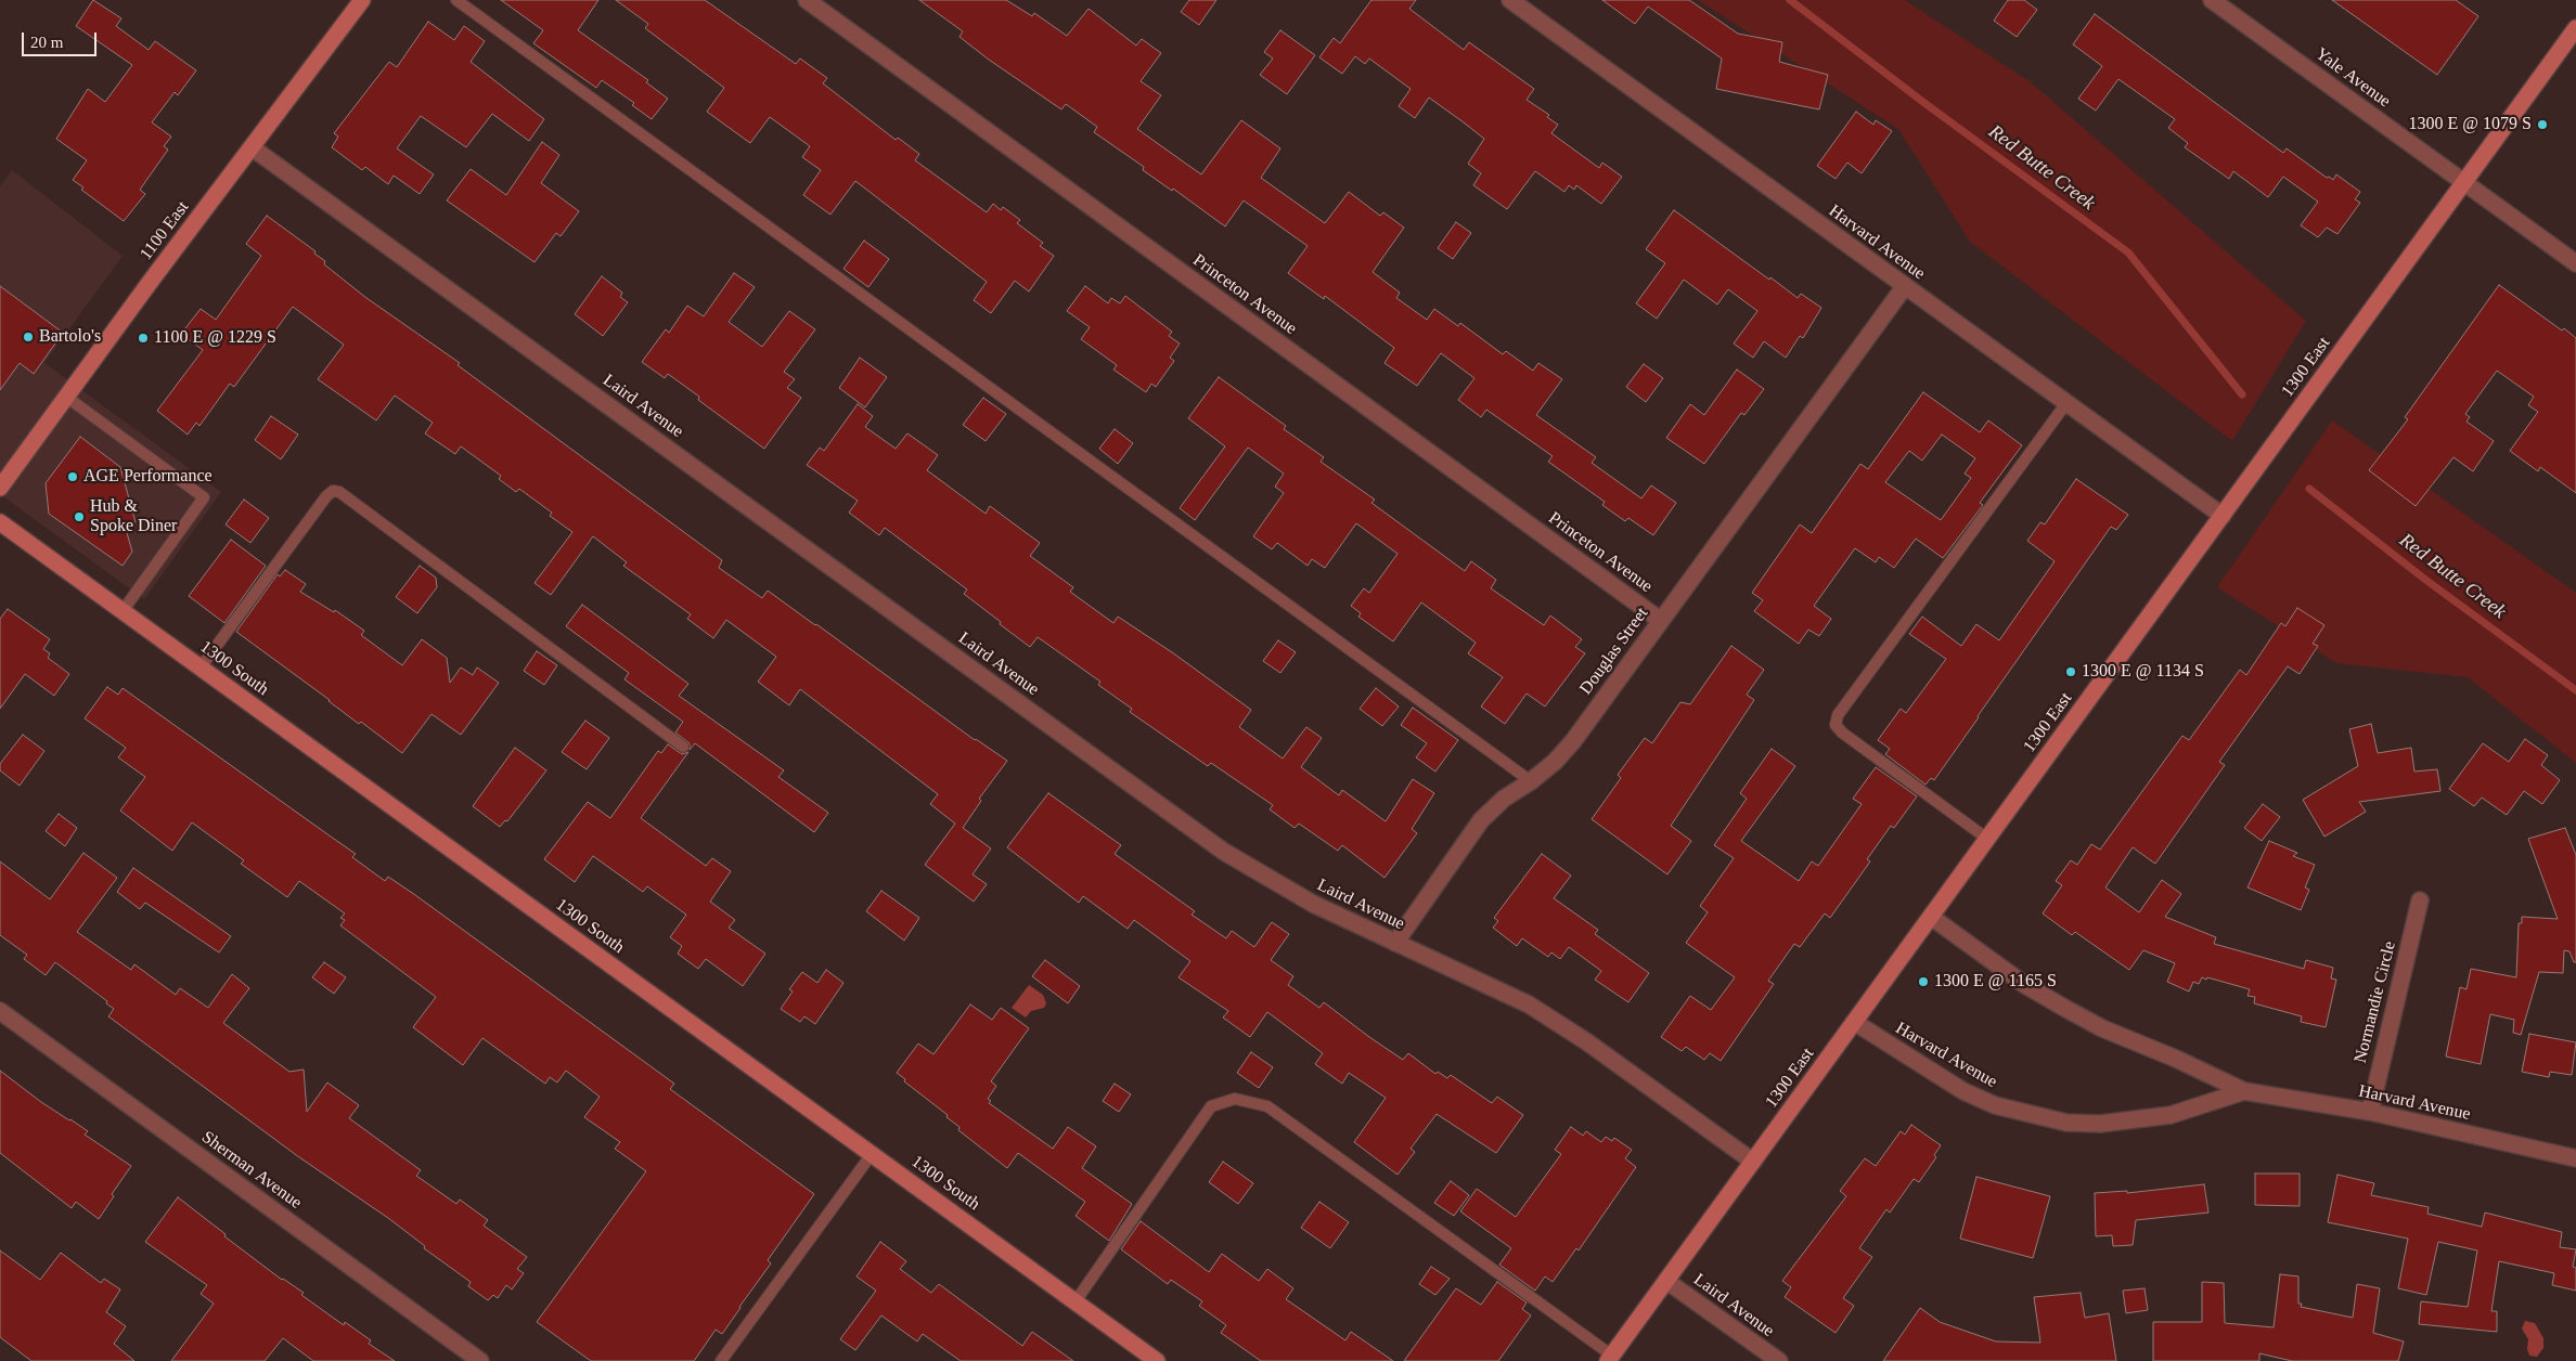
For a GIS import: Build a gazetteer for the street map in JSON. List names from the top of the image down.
{
  "streets": {
    "street": [
      "Yale Avenue",
      "1100 East",
      "Harvard Avenue",
      "Princeton Avenue",
      "1300 East",
      "Laird Avenue",
      "Douglas Street",
      "1300 South",
      "Normandie Circle",
      "Sherman Avenue"
    ]
  },
  "crossings": [
    ["Yale Avenue", "1300 East"],
    ["1100 East", "Laird Avenue"],
    ["Harvard Avenue", "1300 East"],
    ["Harvard Avenue", "Douglas Street"],
    ["Harvard Avenue", "Normandie Circle"],
    ["Princeton Avenue", "Douglas Street"],
    ["1300 East", "Laird Avenue"],
    ["Laird Avenue", "Douglas Street"]
  ],
  "water": ["Red Butte Creek"],
  "places": [
    "1300 E @ 1079 S",
    "Bartolo's",
    "1100 E @ 1229 S",
    "AGE Performance",
    "Hub & Spoke Diner",
    "1300 E @ 1134 S",
    "1300 E @ 1165 S"
  ],
  "scale_bar": "20 m"
}
